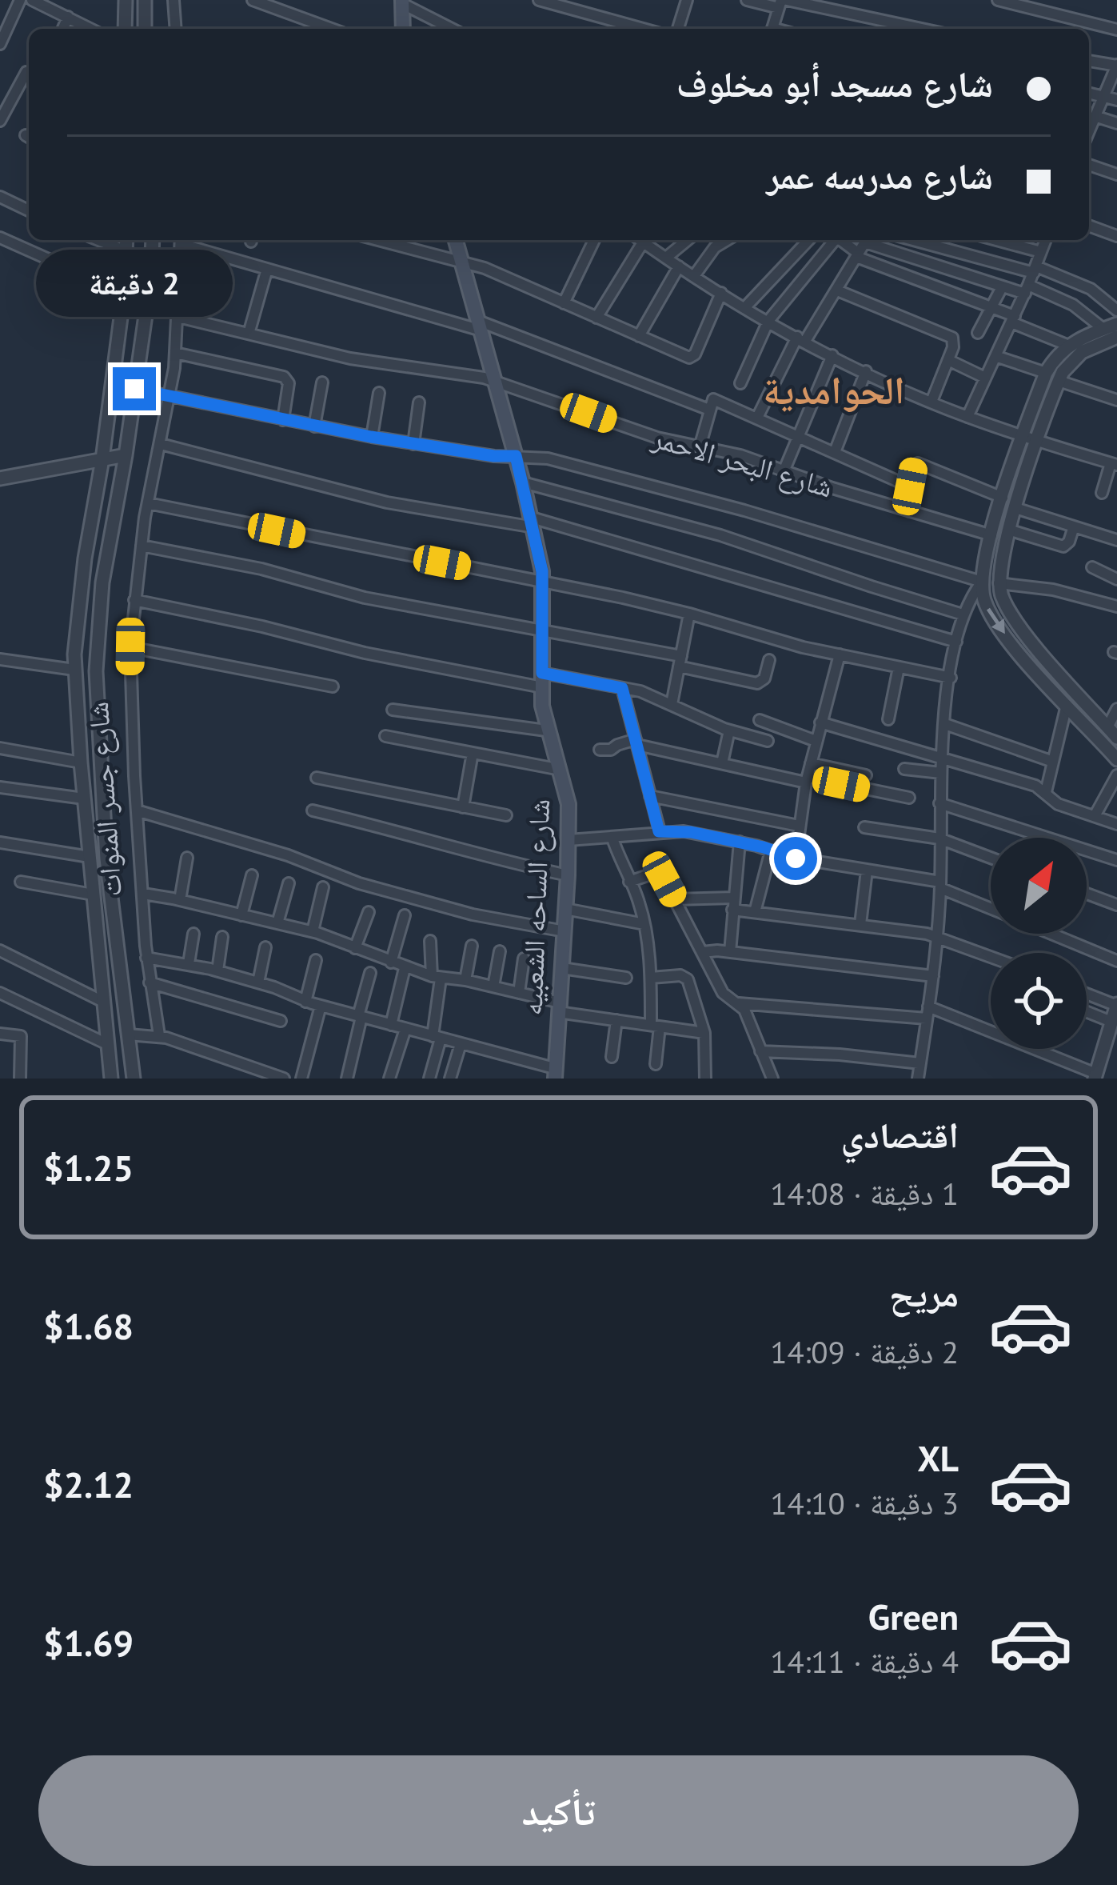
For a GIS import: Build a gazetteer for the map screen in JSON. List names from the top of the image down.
{
  "streets": {
    "main road": ["شارع الساحه الشعبيه"],
    "street": ["شارع البحر الاحمر", "شارع جسر المنوات"]
  },
  "crossings": [
    ["شارع البحر الاحمر", "شارع الساحه الشعبيه"]
  ],
  "districts": ["الحوامدية"],
  "north": "top right",
  "page": {
    "banner": ["شارع مسجد أبو مخلوف", "شارع مدرسه عمر"],
    "bubble": "2 دقيقة",
    "list": [
      {
        "name": "اقتصادي",
        "note": "1 دقيقة · 14:08",
        "value": "$1.25"
      },
      {
        "name": "مريح",
        "note": "2 دقيقة · 14:09",
        "value": "$1.68"
      },
      {
        "name": "XL",
        "note": "3 دقيقة · 14:10",
        "value": "$2.12"
      },
      {
        "name": "Green",
        "note": "4 دقيقة · 14:11",
        "value": "$1.69"
      }
    ],
    "buttons": "تأكيد"
  }
}
